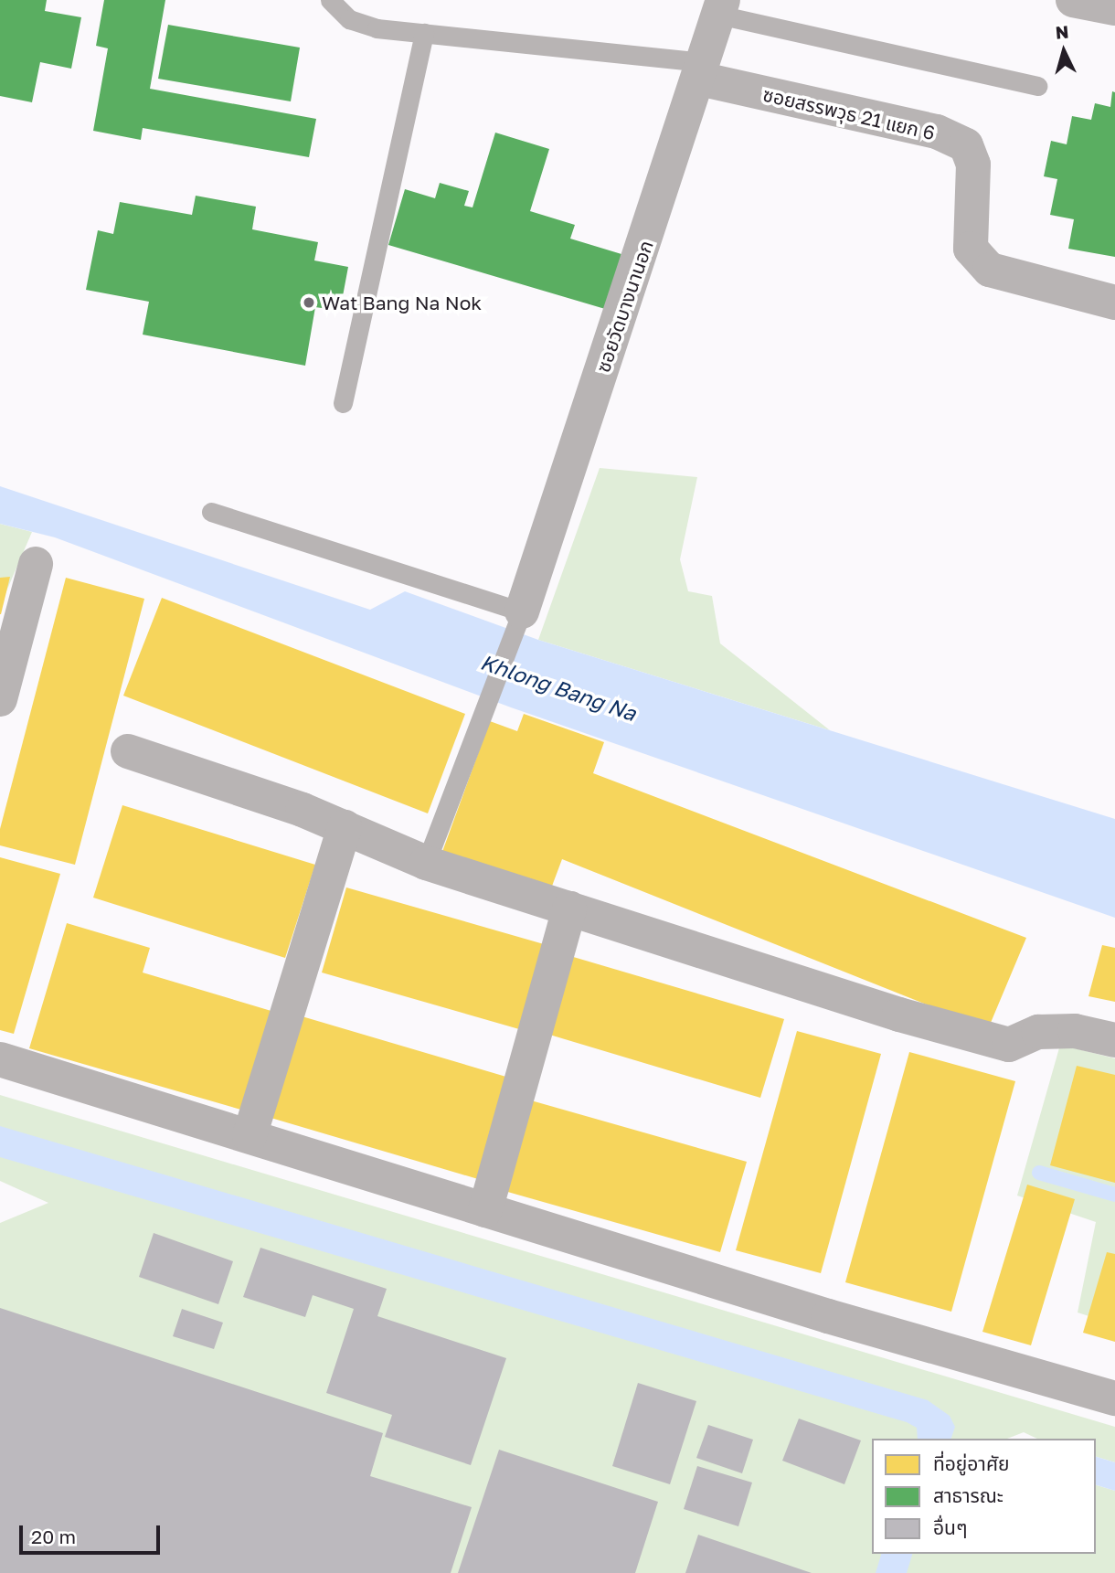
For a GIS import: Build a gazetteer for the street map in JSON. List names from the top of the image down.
{
  "streets": {
    "street": ["ซอยสรรพวุธ 21 แยก 6", "ซอยวัดบางนานอก"]
  },
  "crossings": [
    ["ซอยสรรพวุธ 21 แยก 6", "ซอยวัดบางนานอก"]
  ],
  "water": ["Khlong Bang Na"],
  "places": ["Wat Bang Na Nok"],
  "legend": ["ที่อยู่อาศัย", "สาธารณะ", "อื่นๆ"],
  "scale_bar": "20 m",
  "north": "top"
}
